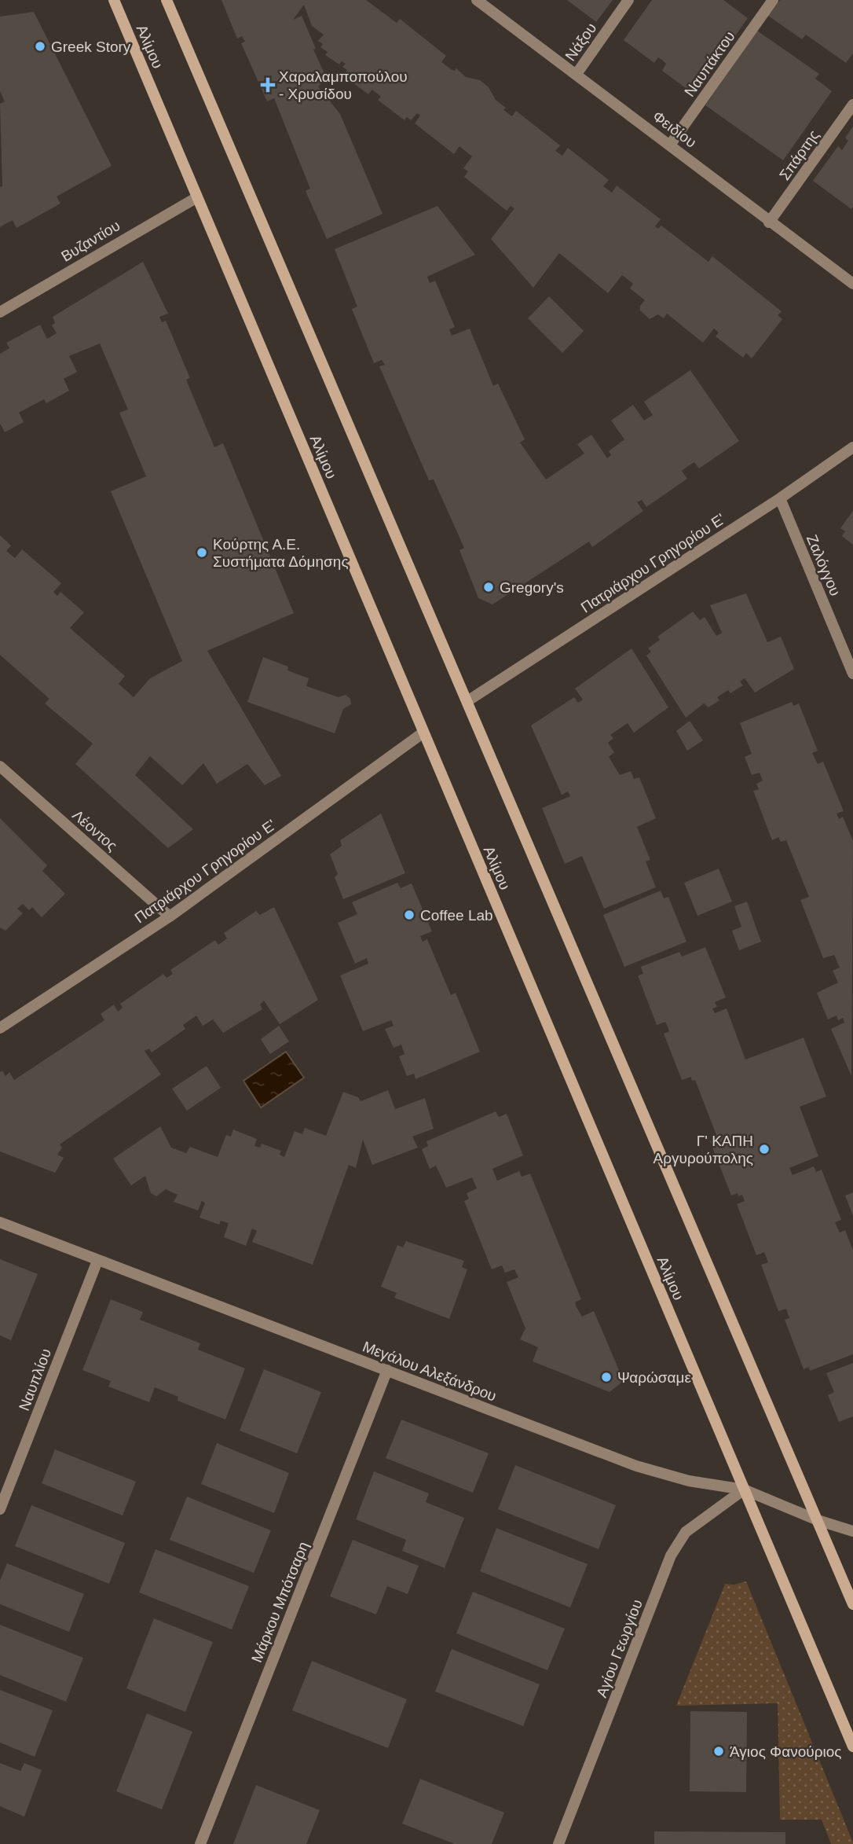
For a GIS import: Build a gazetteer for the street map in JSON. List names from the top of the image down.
{
  "streets": {
    "main road": ["Αλίμου"],
    "street": [
      "Νάξου",
      "Ναυπάκτου",
      "Φειδίου",
      "Σπάρτης",
      "Βυζαντίου",
      "Πατριάρχου Γρηγορίου Ε'",
      "Ζαλόγγου",
      "Λέοντος",
      "Μεγάλου Αλεξάνδρου",
      "Ναυπλίου",
      "Μάρκου Μπότσαρη",
      "Αγίου Γεωργίου"
    ]
  },
  "crossings": [
    ["Νάξου", "Φειδίου"],
    ["Αλίμου", "Βυζαντίου"],
    ["Αλίμου", "Πατριάρχου Γρηγορίου Ε'"],
    ["Αλίμου", "Μεγάλου Αλεξάνδρου"],
    ["Αλίμου", "Αγίου Γεωργίου"],
    ["Ναυπάκτου", "Φειδίου"],
    ["Φειδίου", "Σπάρτης"],
    ["Πατριάρχου Γρηγορίου Ε'", "Ζαλόγγου"],
    ["Πατριάρχου Γρηγορίου Ε'", "Λέοντος"],
    ["Μεγάλου Αλεξάνδρου", "Ναυπλίου"],
    ["Μεγάλου Αλεξάνδρου", "Μάρκου Μπότσαρη"],
    ["Μεγάλου Αλεξάνδρου", "Αγίου Γεωργίου"]
  ],
  "places": {
    "other": [
      "Greek Story",
      "Κούρτης Α.Ε. Συστήματα Δόμησης",
      "Gregory's",
      "Coffee Lab",
      "Γ' ΚΑΠΗ Αργυρούπολης",
      "Ψαρώσαμε",
      "Άγιος Φανούριος"
    ],
    "health": ["Χαραλαμποπούλου - Χρυσίδου"]
  }
}
